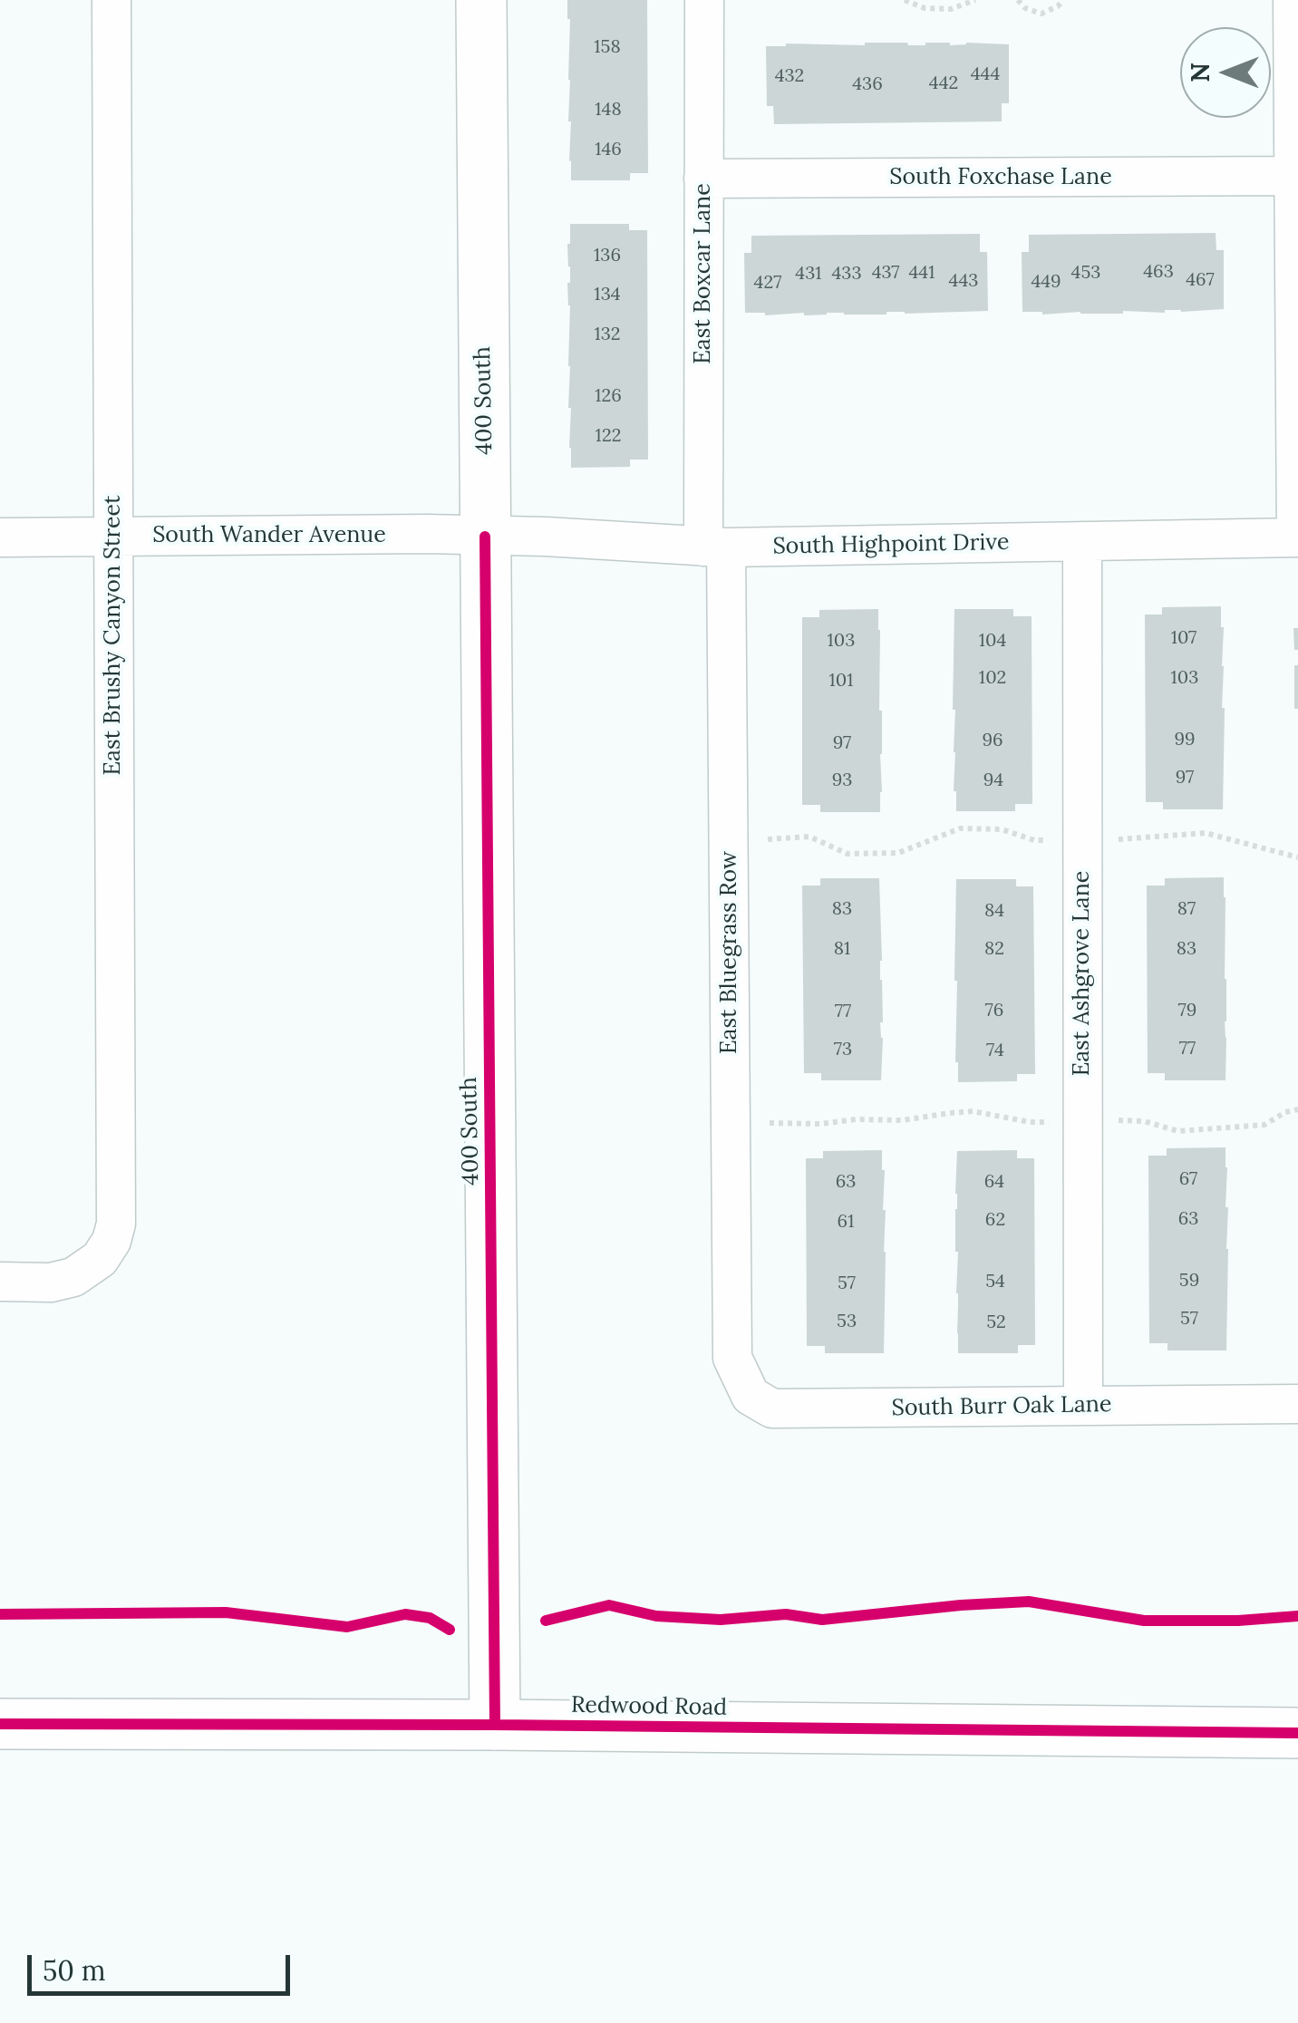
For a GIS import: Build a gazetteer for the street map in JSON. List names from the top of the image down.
{
  "streets": {
    "street": [
      "South Foxchase Lane",
      "East Boxcar Lane",
      "400 South",
      "South Wander Avenue",
      "South Highpoint Drive",
      "East Brushy Canyon Street",
      "East Bluegrass Row",
      "East Ashgrove Lane",
      "South Burr Oak Lane",
      "Redwood Road"
    ]
  },
  "crossings": [
    ["South Foxchase Lane", "East Boxcar Lane"],
    ["East Boxcar Lane", "South Highpoint Drive"],
    ["East Boxcar Lane", "East Bluegrass Row"],
    ["400 South", "South Wander Avenue"],
    ["400 South", "South Highpoint Drive"],
    ["400 South", "Redwood Road"],
    ["South Wander Avenue", "South Highpoint Drive"],
    ["South Wander Avenue", "East Brushy Canyon Street"],
    ["South Highpoint Drive", "East Bluegrass Row"],
    ["South Highpoint Drive", "East Ashgrove Lane"],
    ["East Bluegrass Row", "South Burr Oak Lane"],
    ["East Ashgrove Lane", "South Burr Oak Lane"]
  ],
  "house_numbers": [
    "158",
    "444",
    "432",
    "442",
    "436",
    "148",
    "146",
    "136",
    "463",
    "437",
    "441",
    "453",
    "431",
    "433",
    "467",
    "443",
    "449",
    "427",
    "134",
    "132",
    "126",
    "122",
    "107",
    "103",
    "104",
    "102",
    "103",
    "101",
    "99",
    "96",
    "97",
    "97",
    "93",
    "94",
    "83",
    "87",
    "84",
    "81",
    "82",
    "83",
    "76",
    "79",
    "77",
    "77",
    "73",
    "74",
    "67",
    "63",
    "64",
    "63",
    "62",
    "61",
    "59",
    "54",
    "57",
    "57",
    "53",
    "52"
  ],
  "scale_bar": "50 m",
  "north": "left"
}
